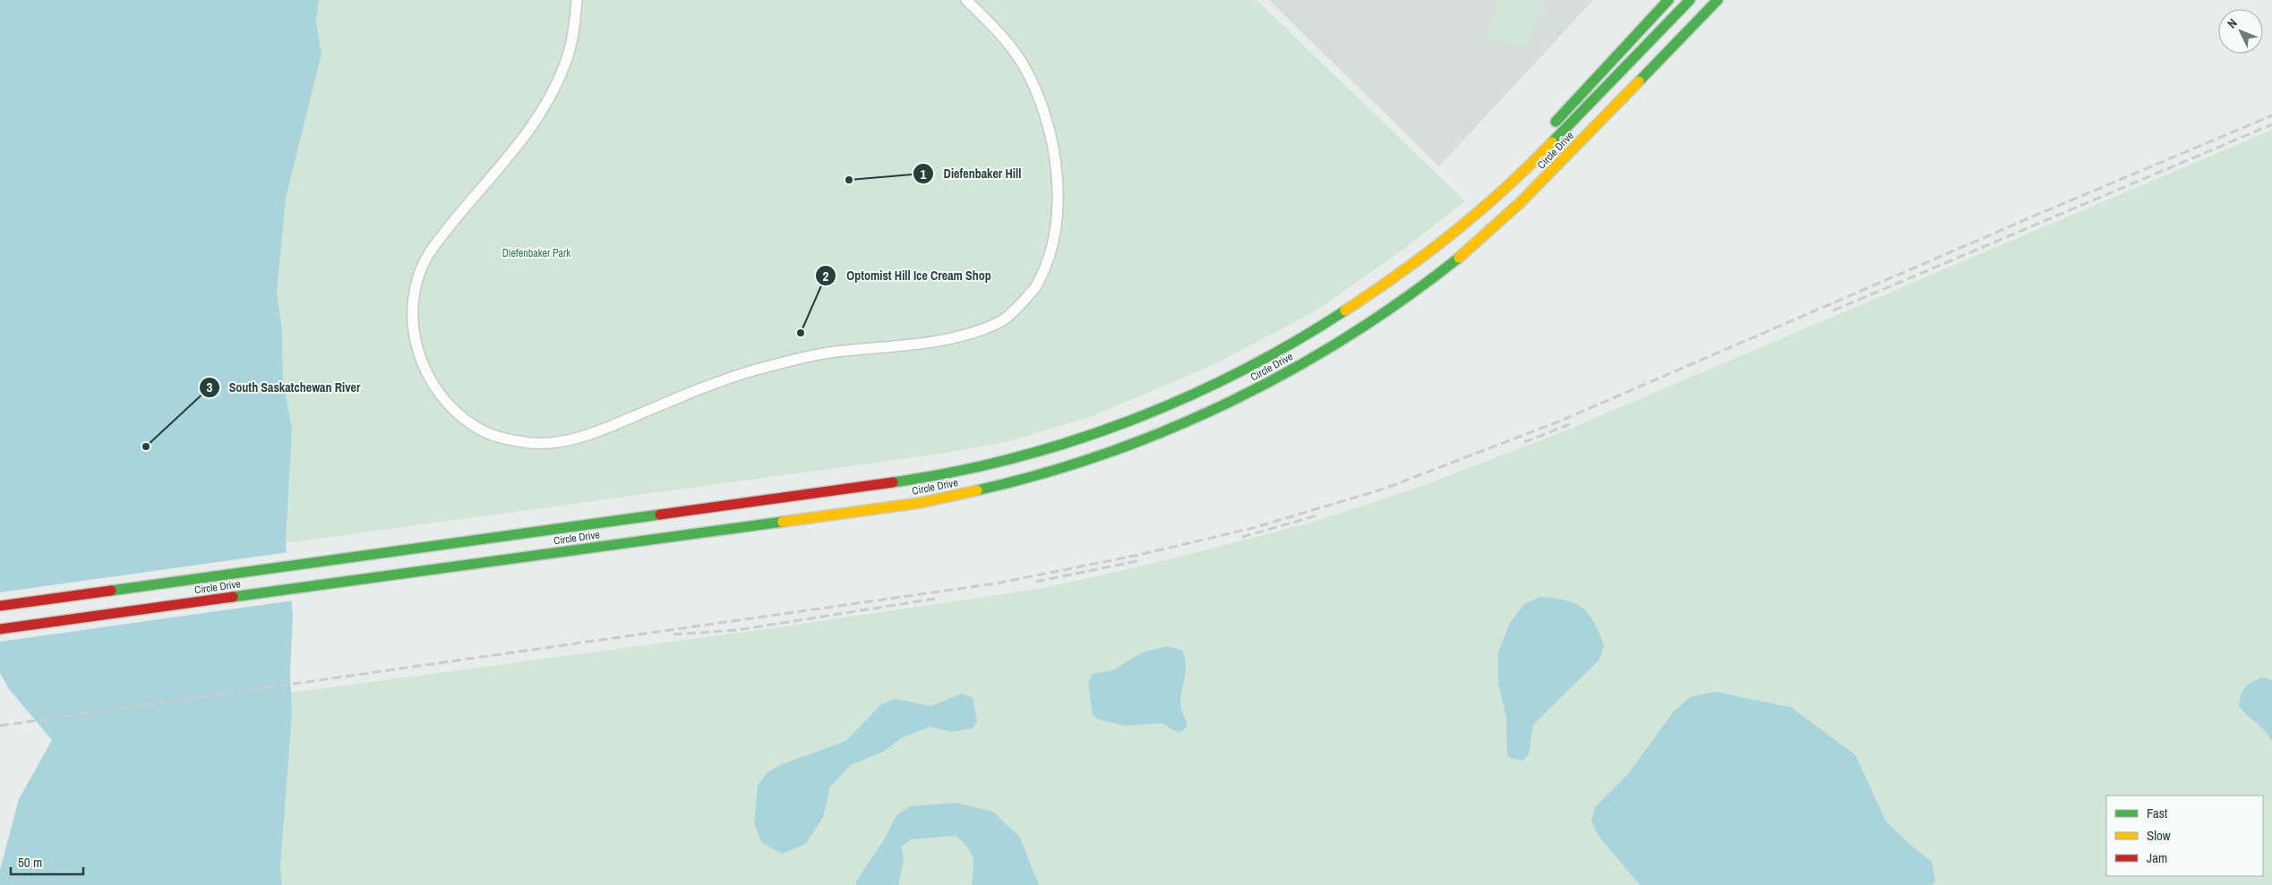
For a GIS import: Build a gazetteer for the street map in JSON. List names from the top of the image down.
{
  "streets": {
    "highway": ["Circle Drive"]
  },
  "parks": ["Diefenbaker Park"],
  "places": ["Diefenbaker Hill", "Optomist Hill Ice Cream Shop", "South Saskatchewan River"],
  "legend": ["Fast", "Slow", "Jam"],
  "scale_bar": "50 m",
  "north": "top left"
}
